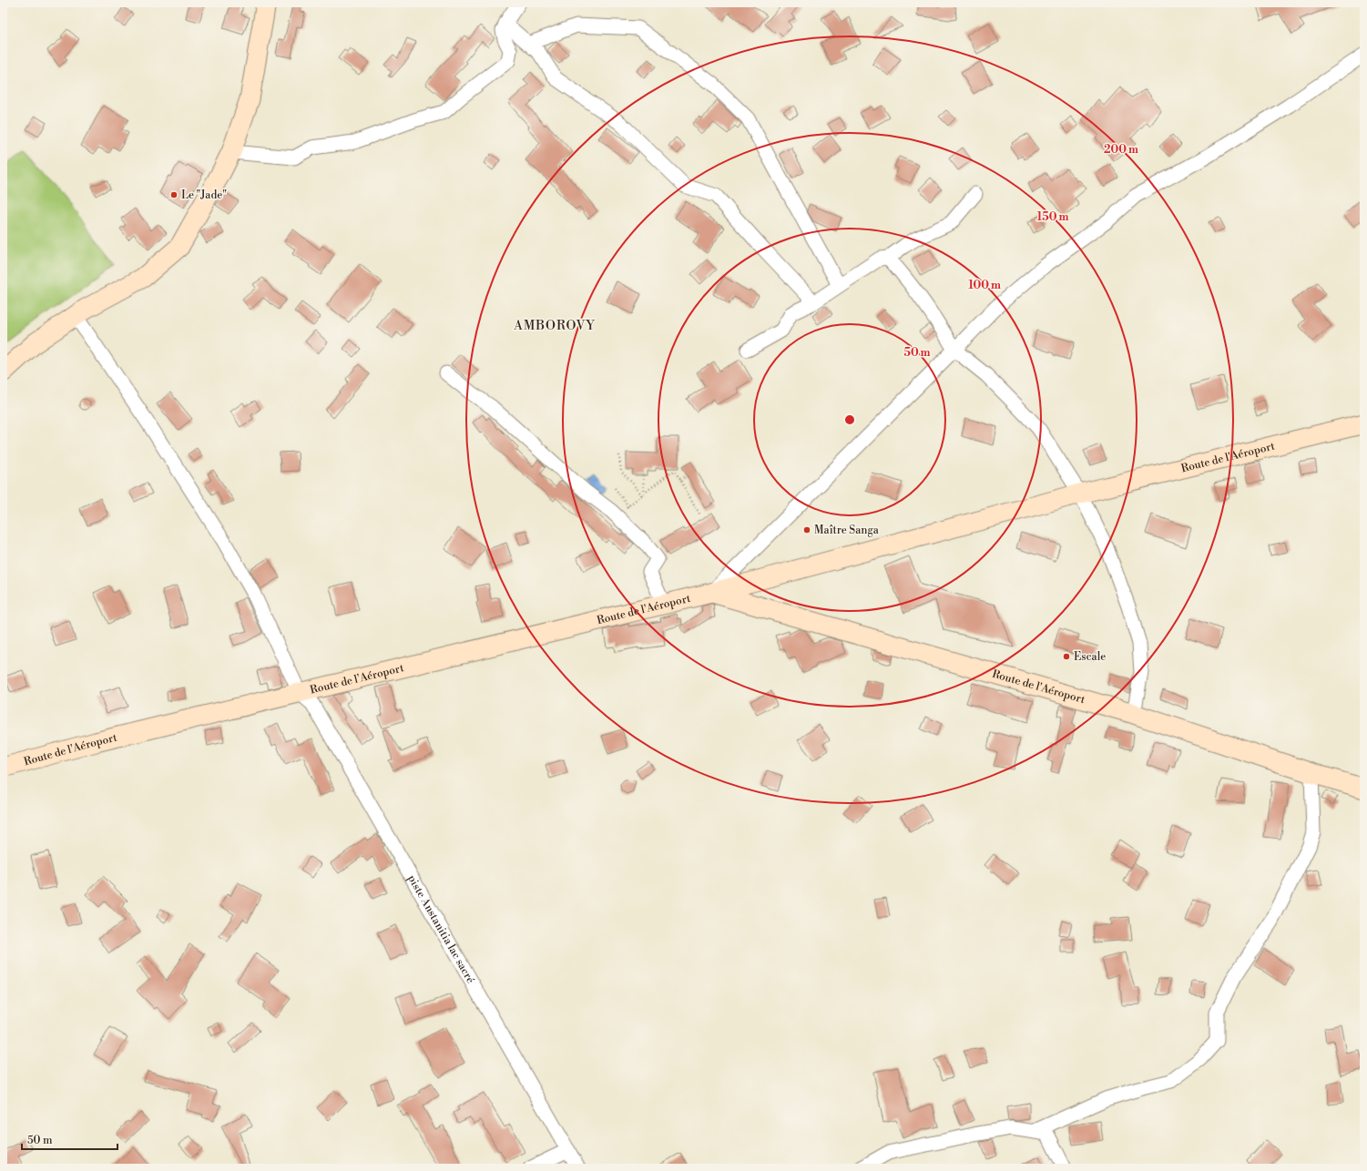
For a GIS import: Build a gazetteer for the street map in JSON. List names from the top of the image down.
{
  "streets": {
    "main road": ["Route de l'Aéroport"],
    "street": ["piste Anstanitia lac sacré"]
  },
  "crossings": [
    ["Route de l'Aéroport", "piste Anstanitia lac sacré"]
  ],
  "districts": ["AMBOROVY"],
  "places": ["Le \"Jade\"", "Maître Sanga", "Escale"],
  "scale_bar": "50 m",
  "rings": [
    "200 m",
    "150 m",
    "100 m",
    "50 m"
  ]
}
